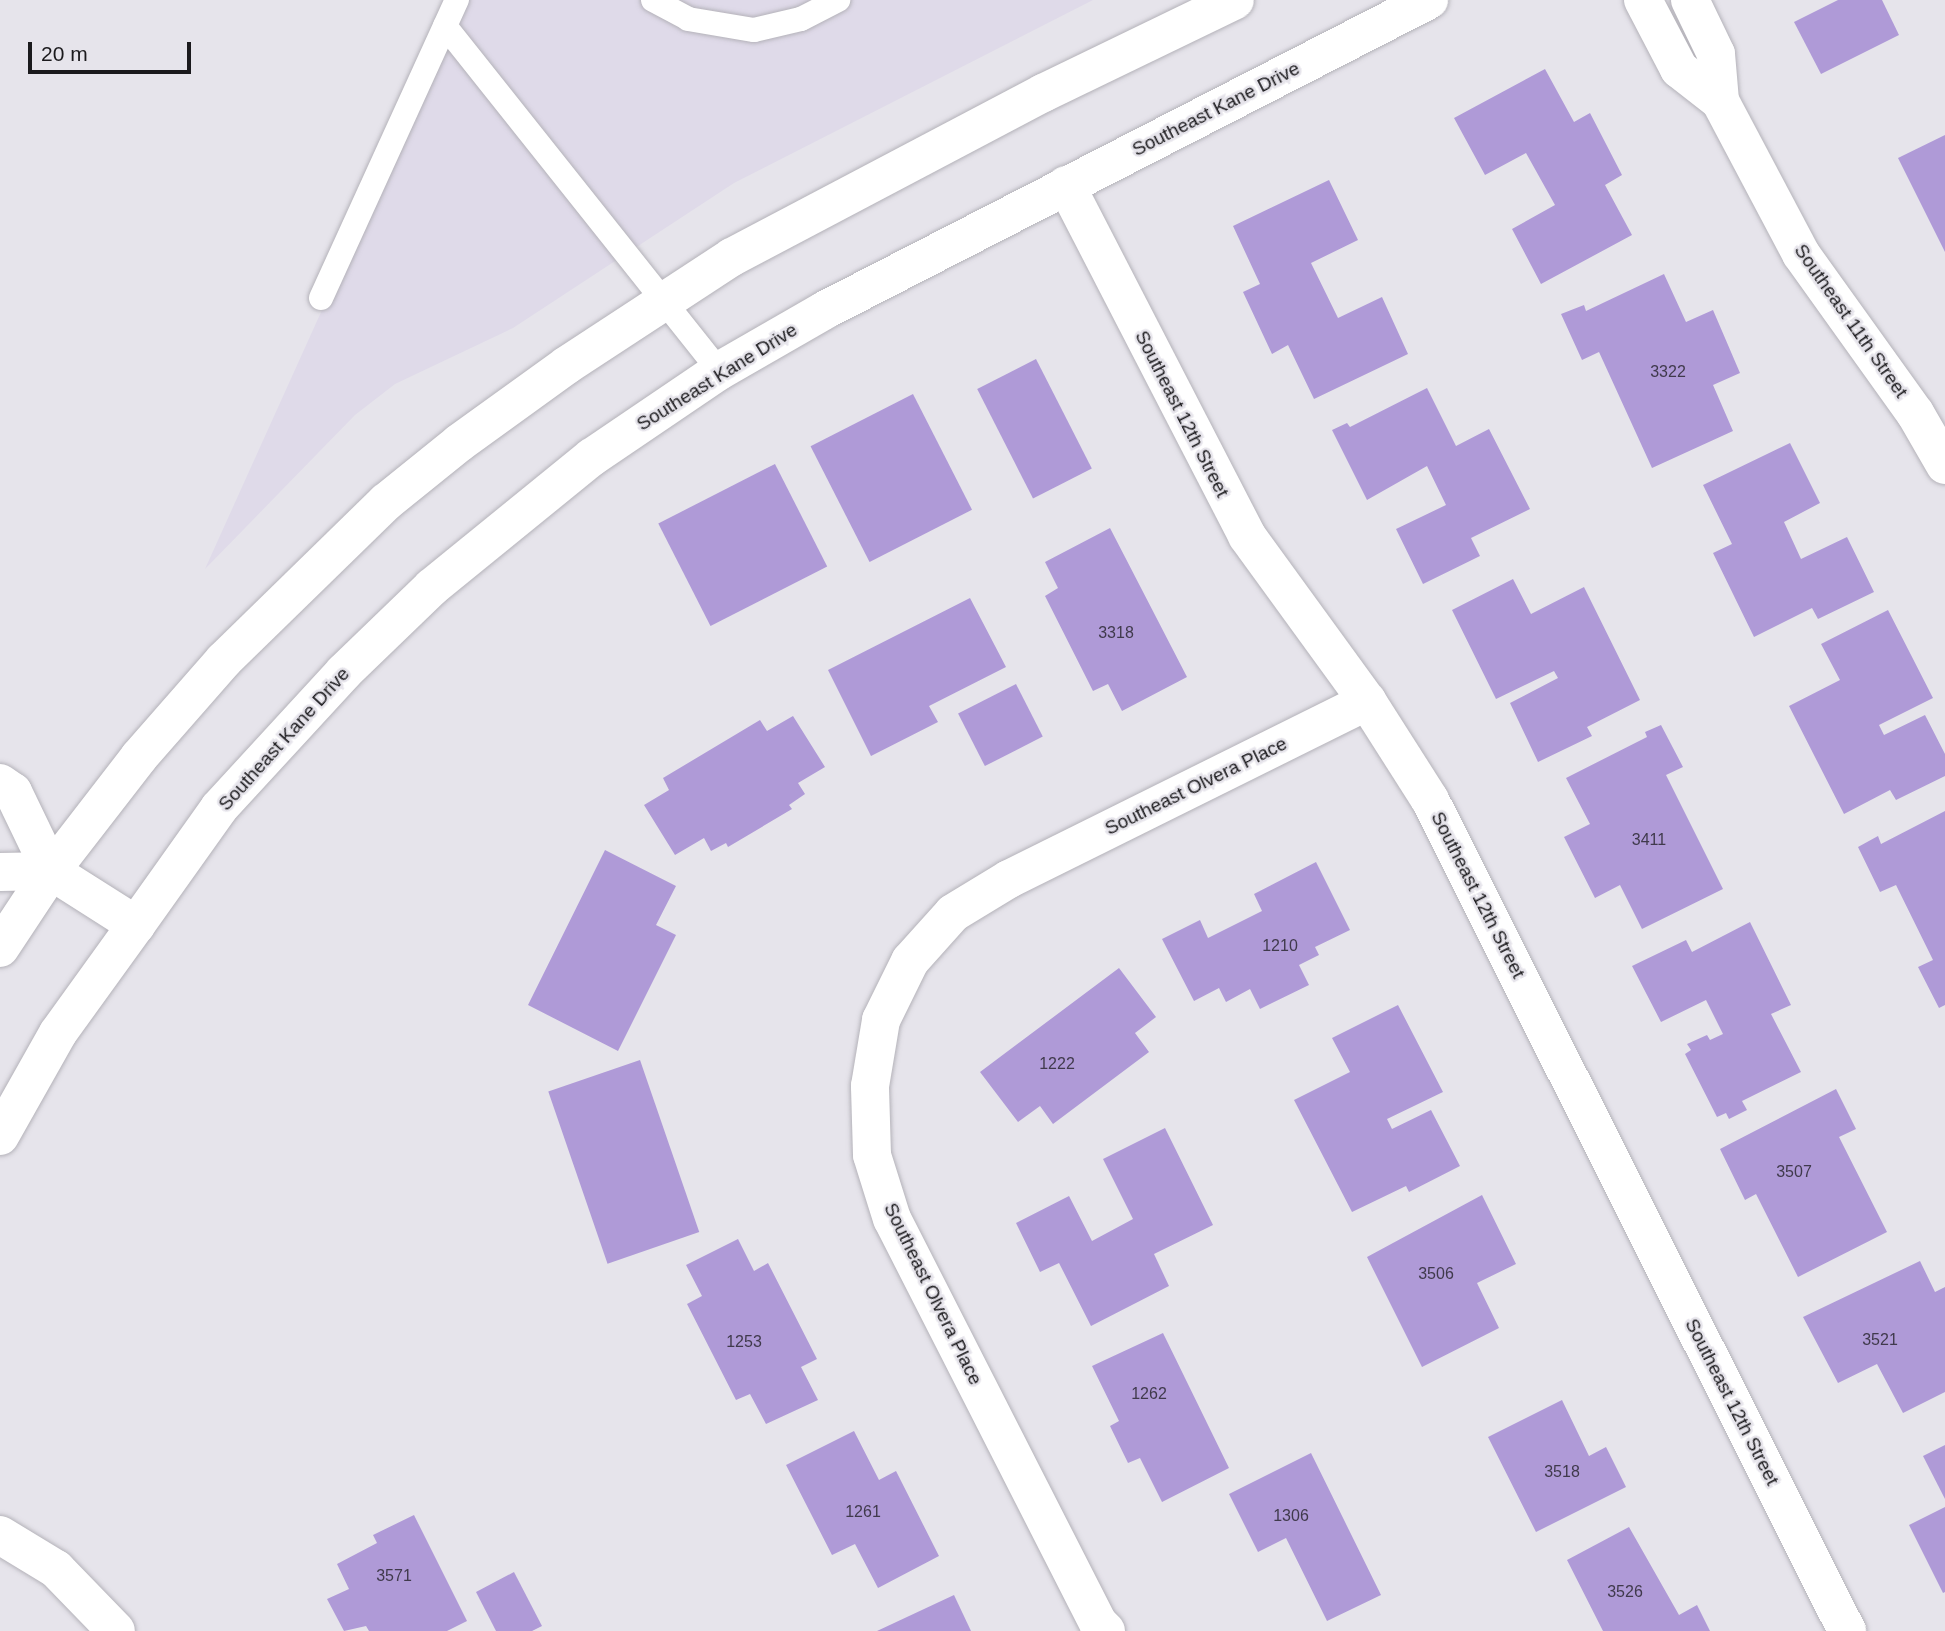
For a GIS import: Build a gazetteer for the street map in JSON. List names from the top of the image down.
{
  "streets": {
    "main road": [
      "Southeast Kane Drive",
      "Southeast 11th Street",
      "Southeast 12th Street",
      "Southeast Olvera Place"
    ]
  },
  "crossings": [
    ["Southeast Kane Drive", "Southeast 12th Street"],
    ["Southeast 12th Street", "Southeast Olvera Place"]
  ],
  "house_numbers": [
    "3322",
    "3318",
    "3411",
    "1210",
    "1222",
    "3507",
    "3506",
    "3521",
    "1253",
    "1262",
    "3518",
    "1261",
    "1306",
    "3571",
    "3526"
  ],
  "scale_bar": "20 m"
}
